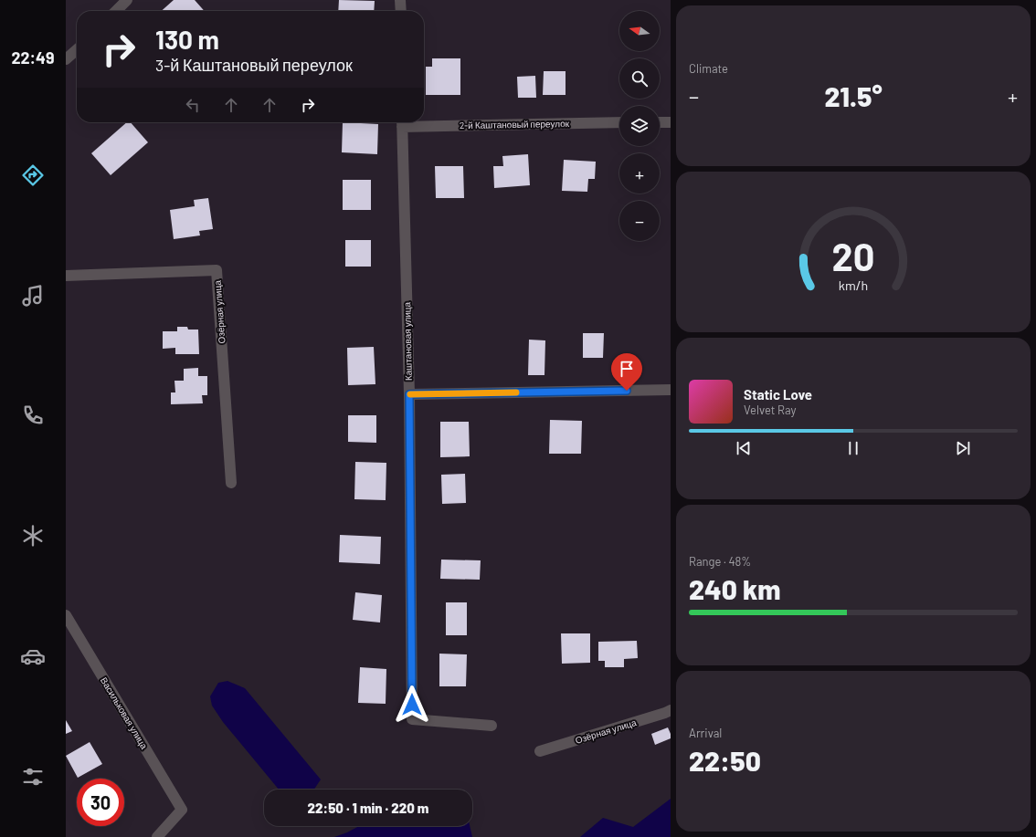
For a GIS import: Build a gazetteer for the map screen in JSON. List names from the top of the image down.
{
  "streets": {
    "street": [
      "2-й Каштановый переулок",
      "Озёрная улица",
      "Каштановая улица",
      "Васильковая улица"
    ]
  },
  "crossings": [
    ["2-й Каштановый переулок", "Каштановая улица"]
  ],
  "north": "left",
  "page": {
    "tabs": "22:49",
    "tile": [
      "Climate",
      ["Range · 48%", "240 km"],
      ["Arrival", "22:50"]
    ],
    "map_buttons": ["+", "−"],
    "turn": ["130 m", "3-й Каштановый переулок"],
    "heat": ["−", "21.5°", "+"],
    "song": ["Static Love", "Velvet Ray"],
    "limit": "30",
    "trip": "22:50 · 1 min · 220 m",
    "gauge": ["20", "km/h"]
  }
}
